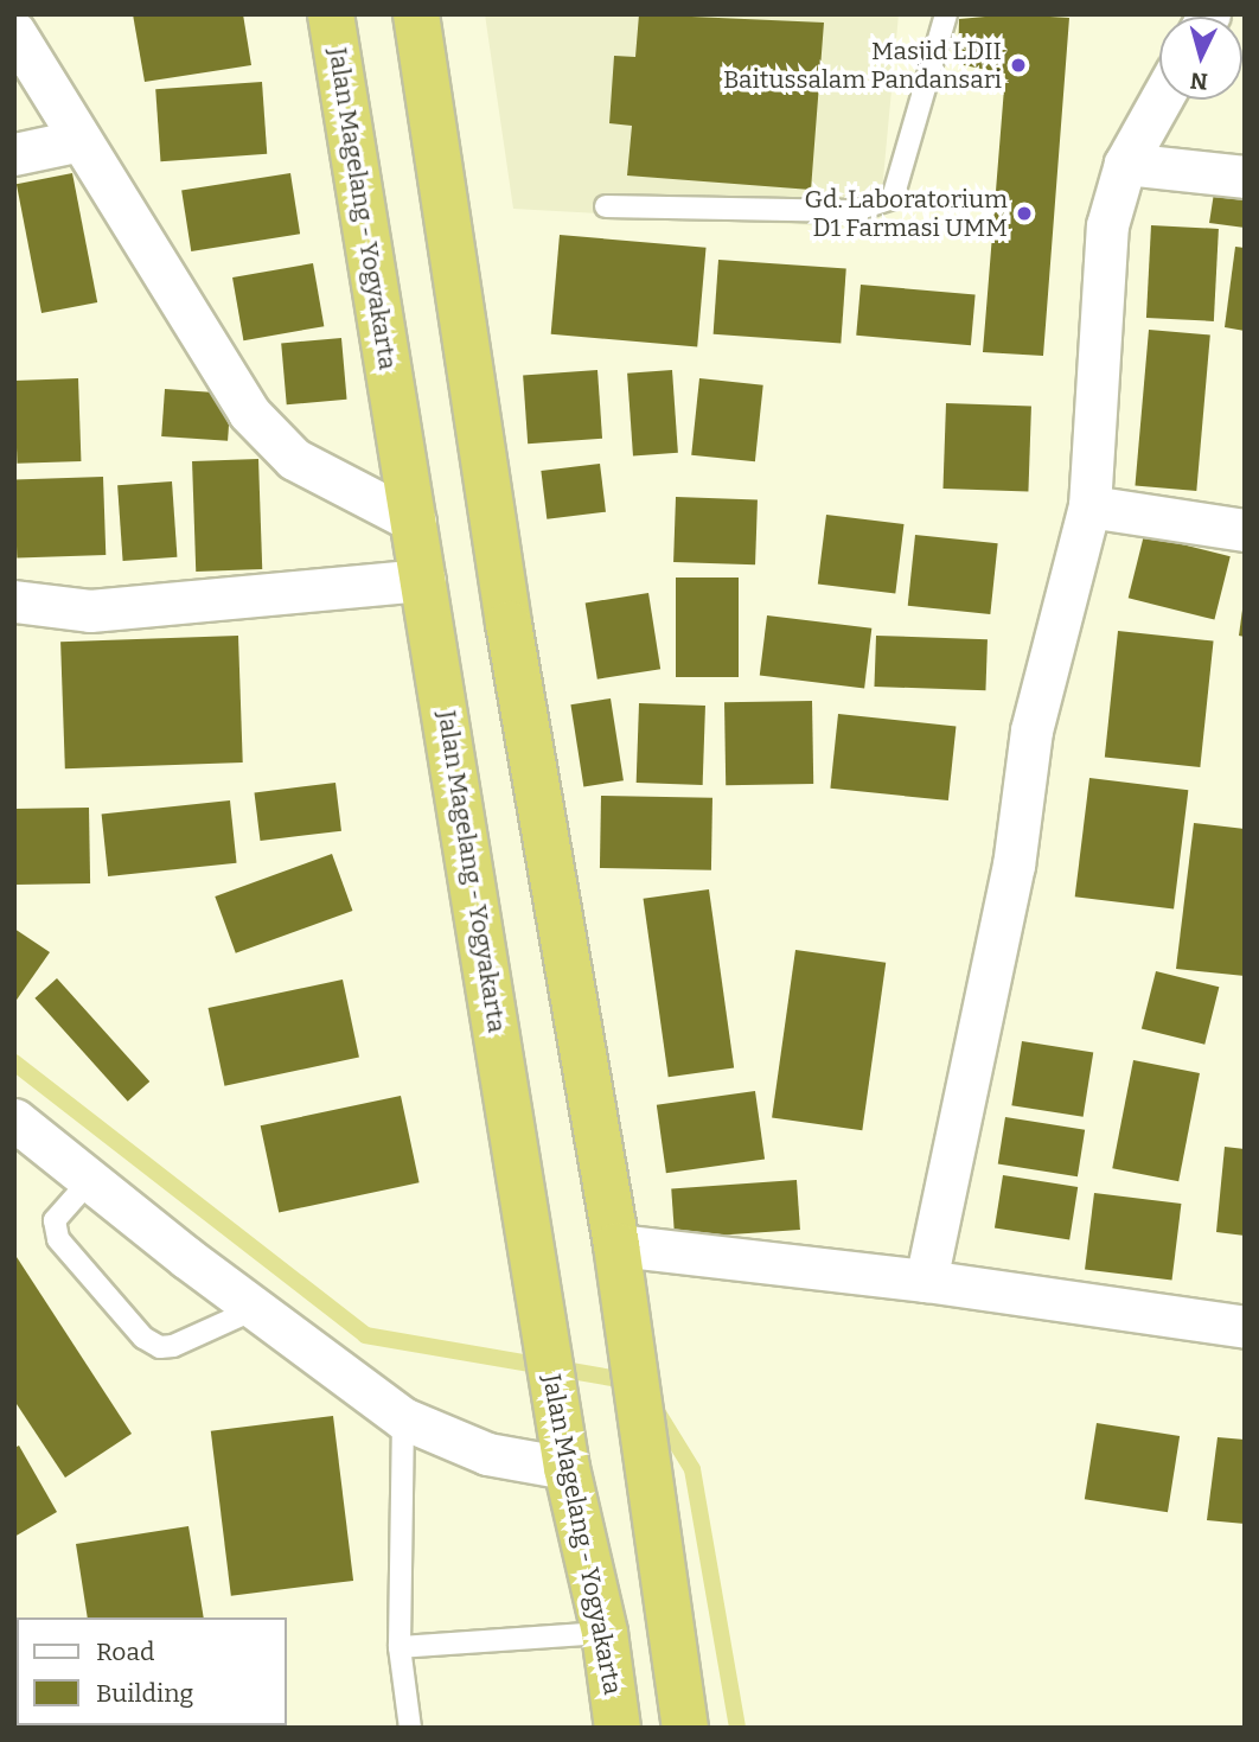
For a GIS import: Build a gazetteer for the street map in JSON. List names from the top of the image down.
{
  "streets": {
    "highway": ["Jalan Magelang - Yogyakarta"]
  },
  "places": ["Masjid LDII Baitussalam Pandansari", "Gd. Laboratorium D1 Farmasi UMM"],
  "legend": ["Road", "Building"],
  "north": "bottom"
}
